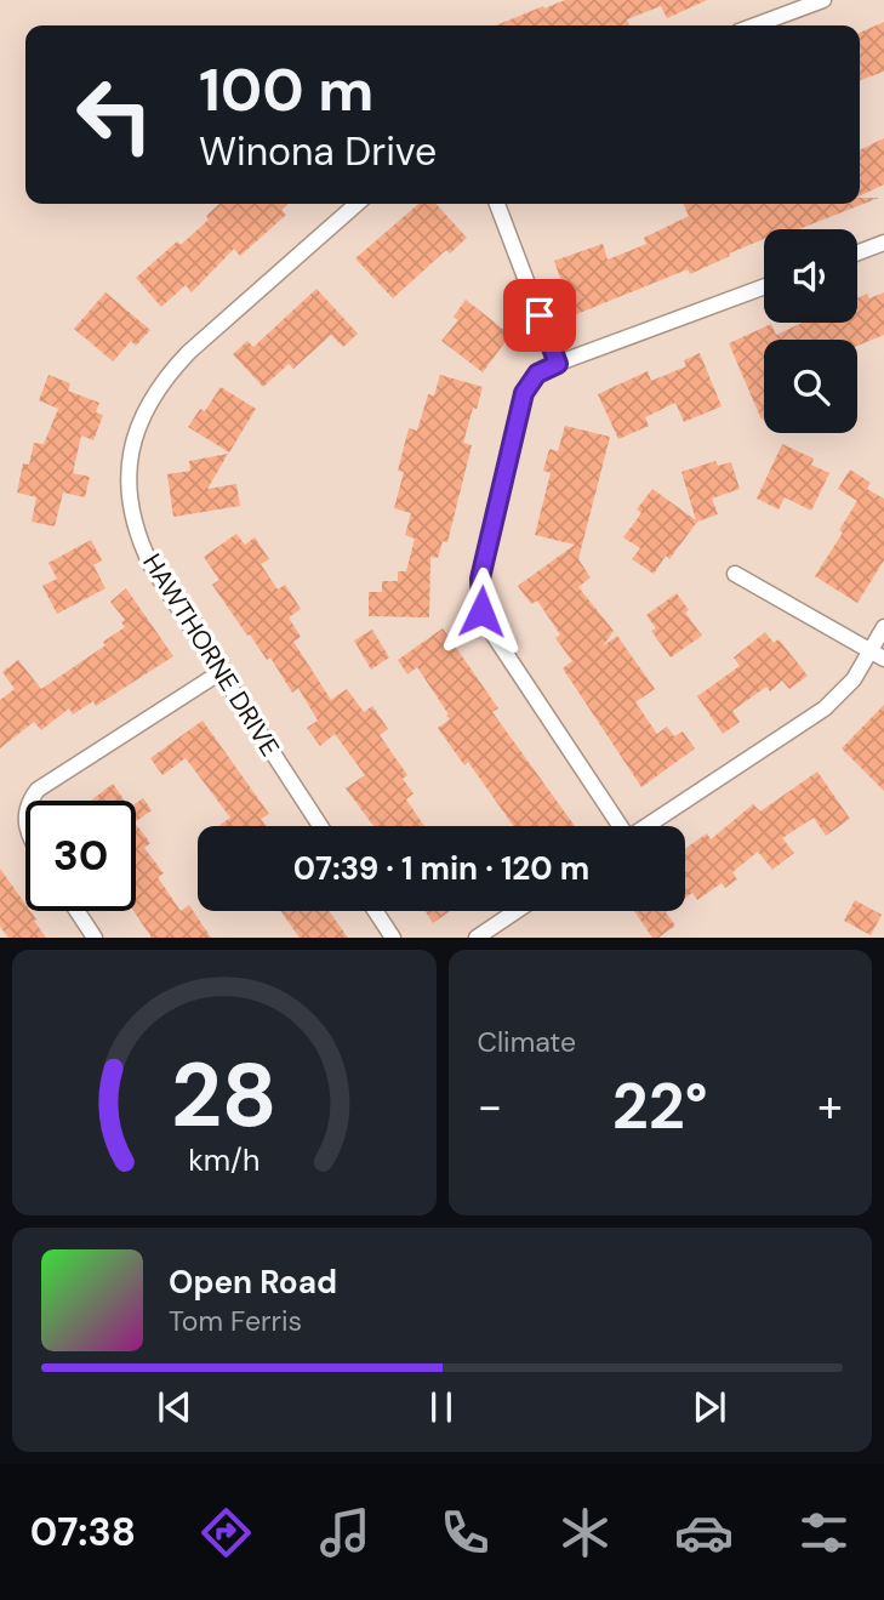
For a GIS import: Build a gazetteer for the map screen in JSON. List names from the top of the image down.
{
  "streets": {
    "street": ["HAWTHORNE DRIVE"]
  },
  "page": {
    "turn": ["100 m", "Winona Drive"],
    "limit": "30",
    "trip": "07:39 · 1 min · 120 m",
    "tile": "Climate",
    "heat": ["−", "22°", "+"],
    "song": ["Open Road", "Tom Ferris"],
    "tabs": "07:38",
    "gauge": ["28", "km/h"]
  }
}
